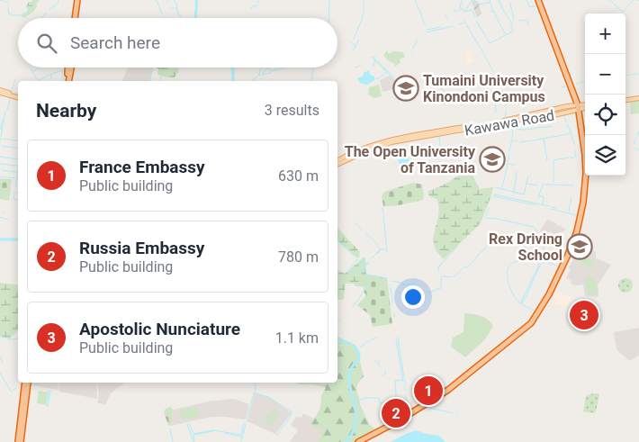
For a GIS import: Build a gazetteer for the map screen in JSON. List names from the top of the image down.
{
  "streets": {
    "main road": ["Kawawa Road"]
  },
  "places": {
    "school or university": ["Tumaini University Kinondoni Campus", "The Open University of Tanzania", "Rex Driving School"]
  },
  "page": {
    "map_buttons": ["+", "−"],
    "search": "Search here",
    "heading": ["Nearby", "3 results"],
    "list": [
      {
        "mark": "1",
        "name": "France Embassy",
        "note": "Public building",
        "value": "630 m"
      },
      {
        "mark": "2",
        "name": "Russia Embassy",
        "note": "Public building",
        "value": "780 m"
      },
      {
        "mark": "3",
        "name": "Apostolic Nunciature",
        "note": "Public building",
        "value": "1.1 km"
      }
    ],
    "pins": ["3", "1", "2"]
  }
}
